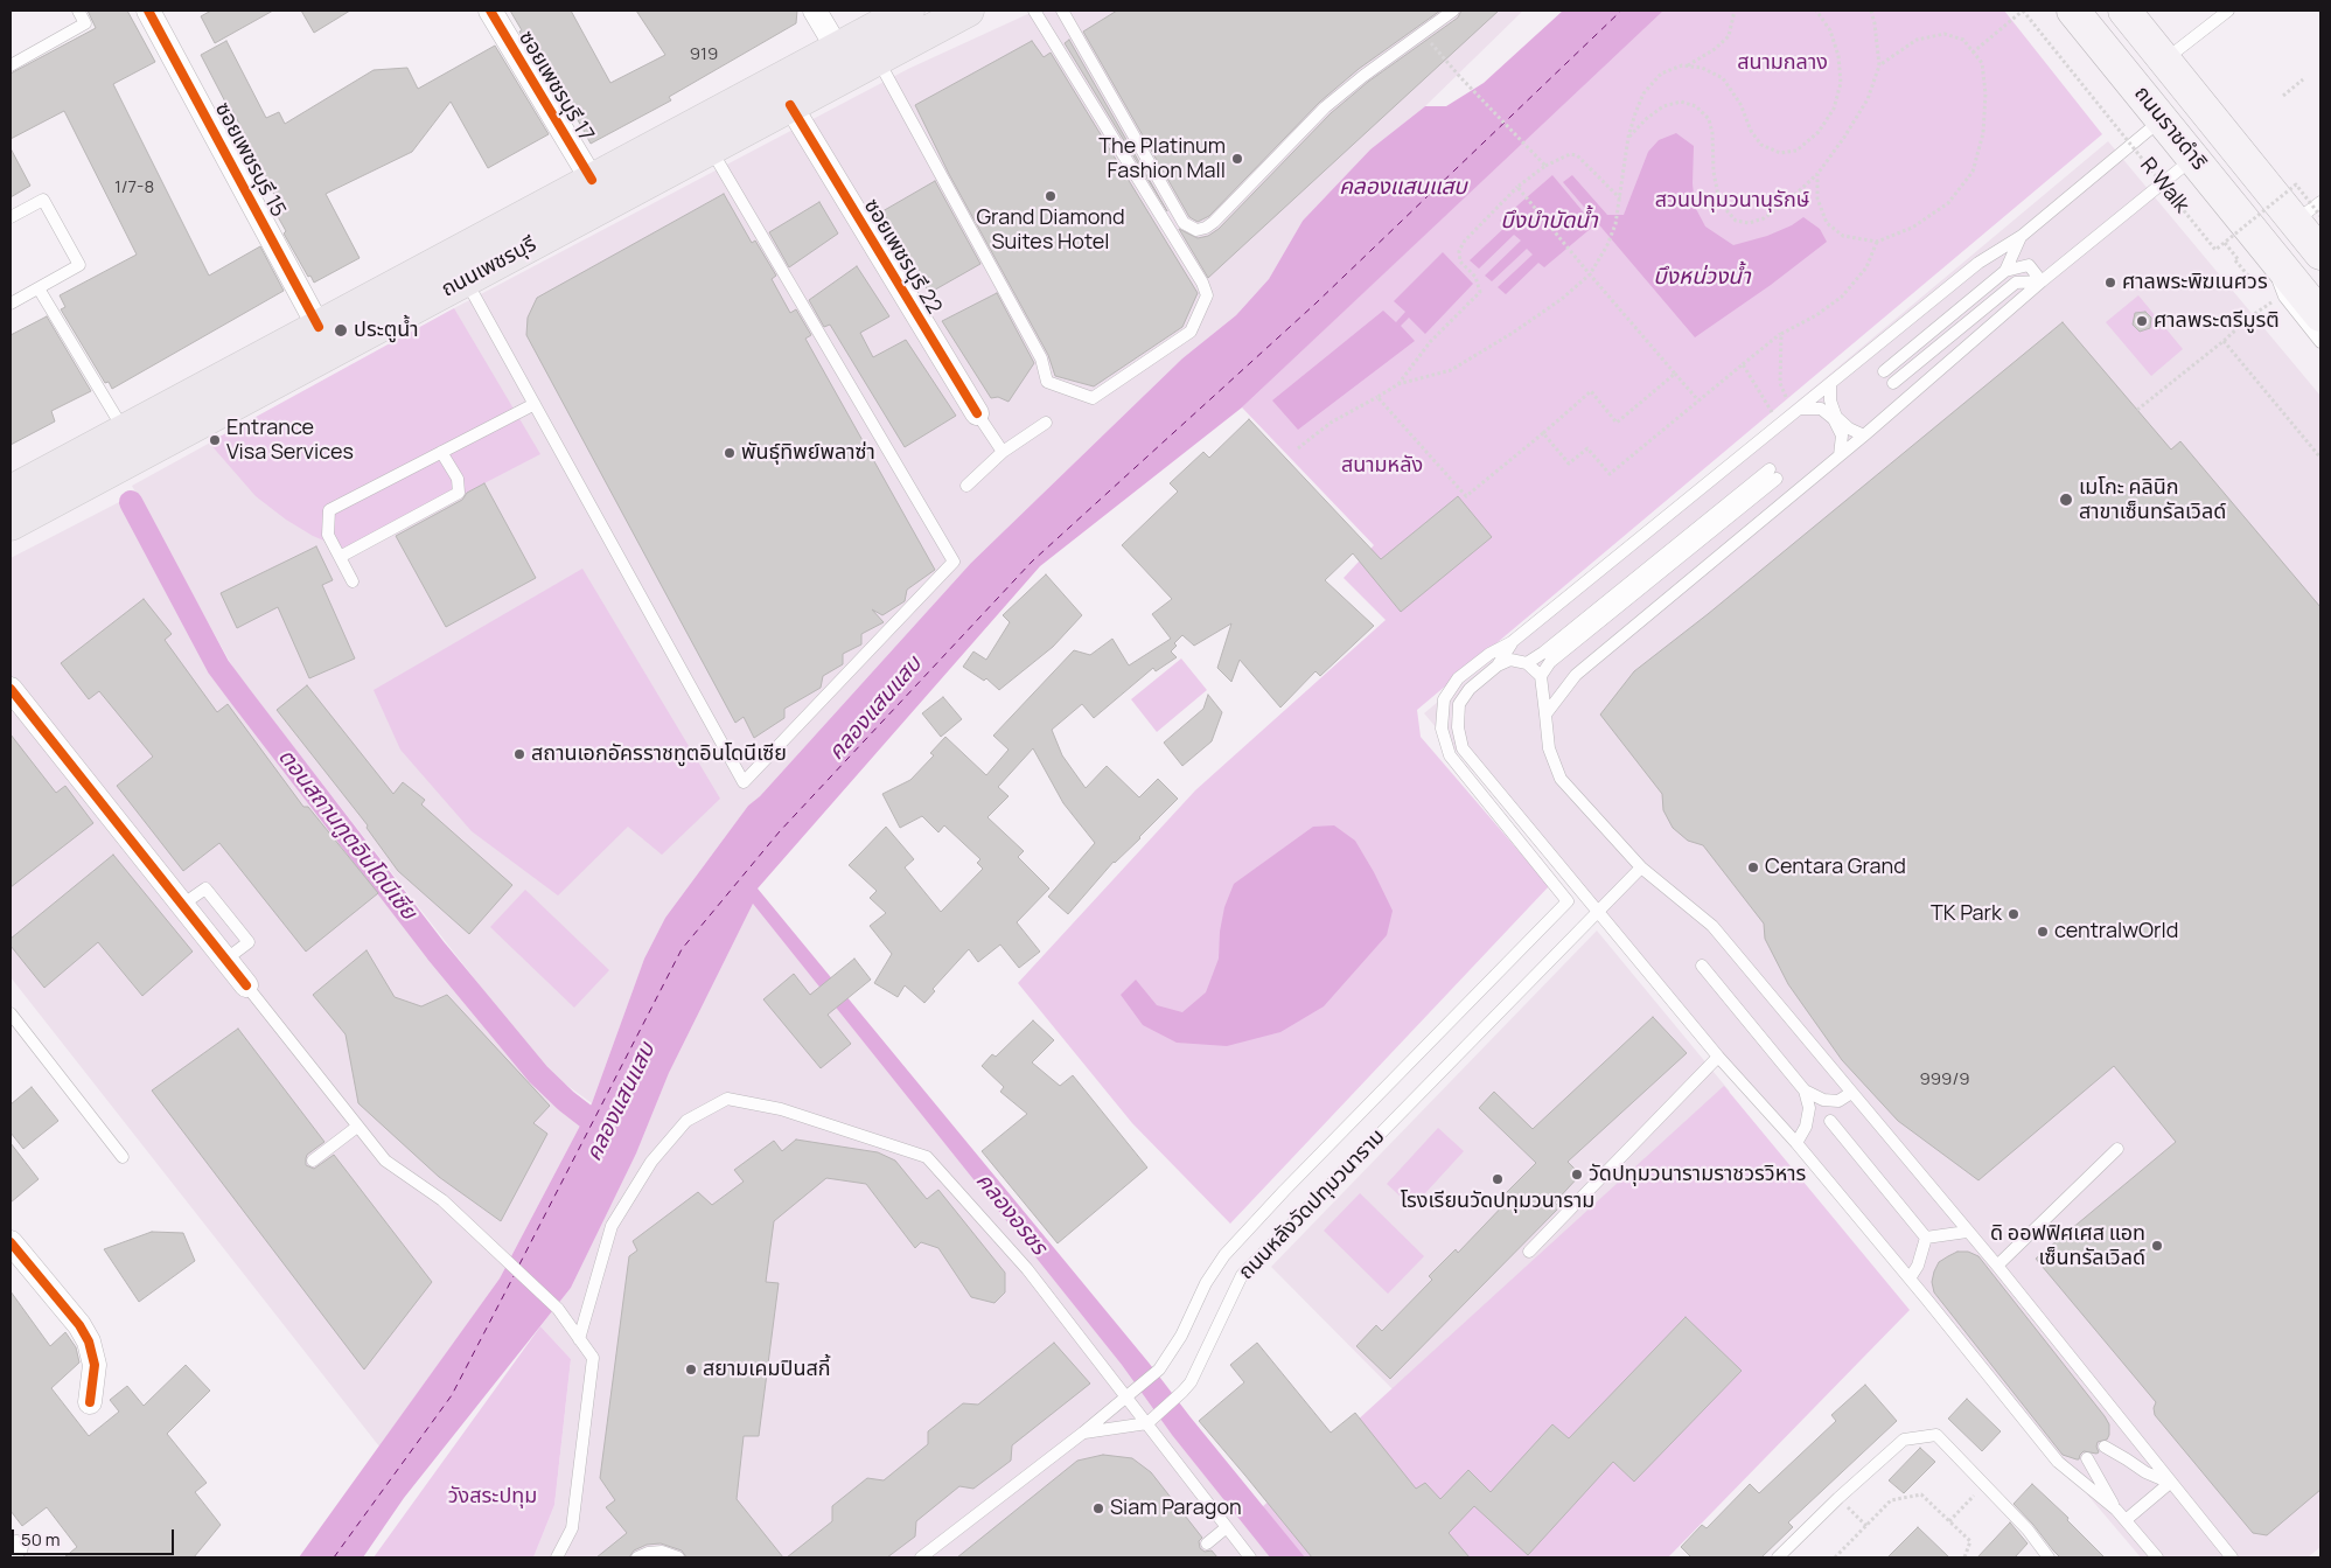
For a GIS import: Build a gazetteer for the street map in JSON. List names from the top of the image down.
{
  "streets": {
    "main road": ["ถนนราชดำริ", "ถนนเพชรบุรี"],
    "street": ["ซอยเพชรบุรี 17", "ซอยเพชรบุรี 15", "ซอยเพชรบุรี 22"],
    "lane": ["ถนนหลังวัดปทุมวนาราม"],
    "path": ["R Walk"]
  },
  "crossings": [
    ["ซอยเพชรบุรี 17", "ถนนเพชรบุรี"],
    ["ซอยเพชรบุรี 15", "ถนนเพชรบุรี"],
    ["ซอยเพชรบุรี 22", "ถนนเพชรบุรี"]
  ],
  "water": [
    "คลองแสนแสบ",
    "บึงบำบัดน้ำ",
    "บึงหน่วงน้ำ",
    "ตอนสถานทูตอินโดนีเซีย",
    "คลองอรชร"
  ],
  "parks": [
    "สนามกลาง",
    "สวนปทุมวนานุรักษ์",
    "สนามหลัง",
    "วังสระปทุม"
  ],
  "places": [
    "The Platinum Fashion Mall",
    "Grand Diamond Suites Hotel",
    "ศาลพระพิฆเนศวร",
    "ศาลพระตรีมูรติ",
    "ประตูน้ำ",
    "Entrance Visa Services",
    "พันธุ์ทิพย์พลาซ่า",
    "เมโกะ คลินิก สาขาเซ็นทรัลเวิลด์",
    "สถานเอกอัครราชทูตอินโดนีเซีย",
    "Centara Grand",
    "TK Park",
    "centralwOrld",
    "วัดปทุมวนารามราชวรวิหาร",
    "โรงเรียนวัดปทุมวนาราม",
    "ดิ ออฟฟิศเศส แอท เซ็นทรัลเวิลด์",
    "สยามเคมปินสกี้",
    "Siam Paragon"
  ],
  "house_numbers": ["919", "1/7-8", "999/9"],
  "scale_bar": "50 m"
}
